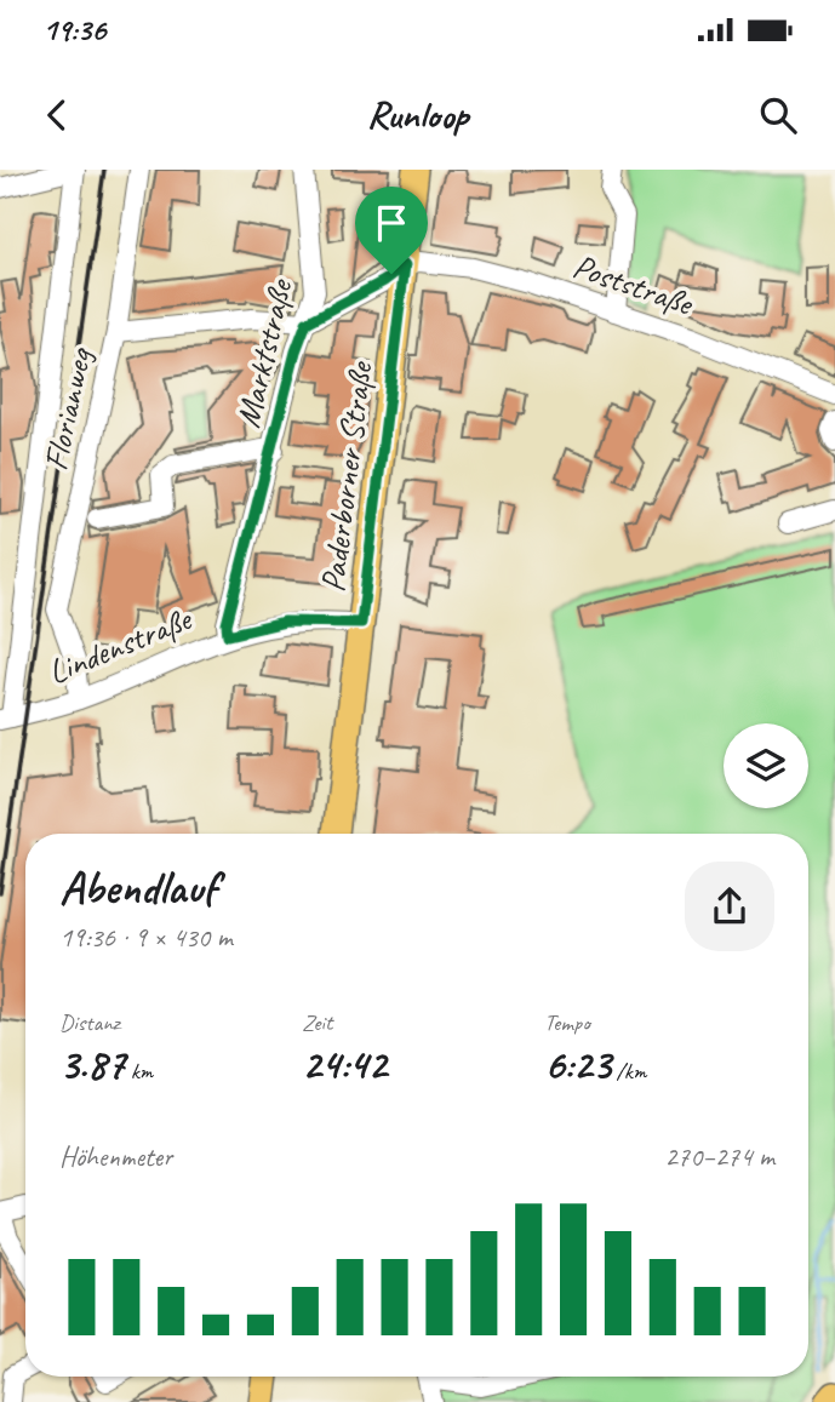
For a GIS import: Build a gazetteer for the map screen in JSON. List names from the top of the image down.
{
  "streets": {
    "main road": ["Paderborner Straße"],
    "street": [
      "Poststraße",
      "Marktstraße",
      "Florianweg",
      "Lindenstraße"
    ]
  },
  "crossings": [
    ["Poststraße", "Paderborner Straße"],
    ["Marktstraße", "Florianweg"],
    ["Marktstraße", "Lindenstraße"],
    ["Florianweg", "Lindenstraße"],
    ["Paderborner Straße", "Lindenstraße"]
  ],
  "page": {
    "status": "19:36",
    "header": "Runloop",
    "heading": ["Abendlauf", "19:36 · 9 × 430 m"],
    "stats": [
      ["Distanz", "3.87 km"],
      ["Zeit", "24:42"],
      ["Tempo", "6:23 /km"]
    ],
    "chart": ["Höhenmeter", "270–274 m"]
  }
}
